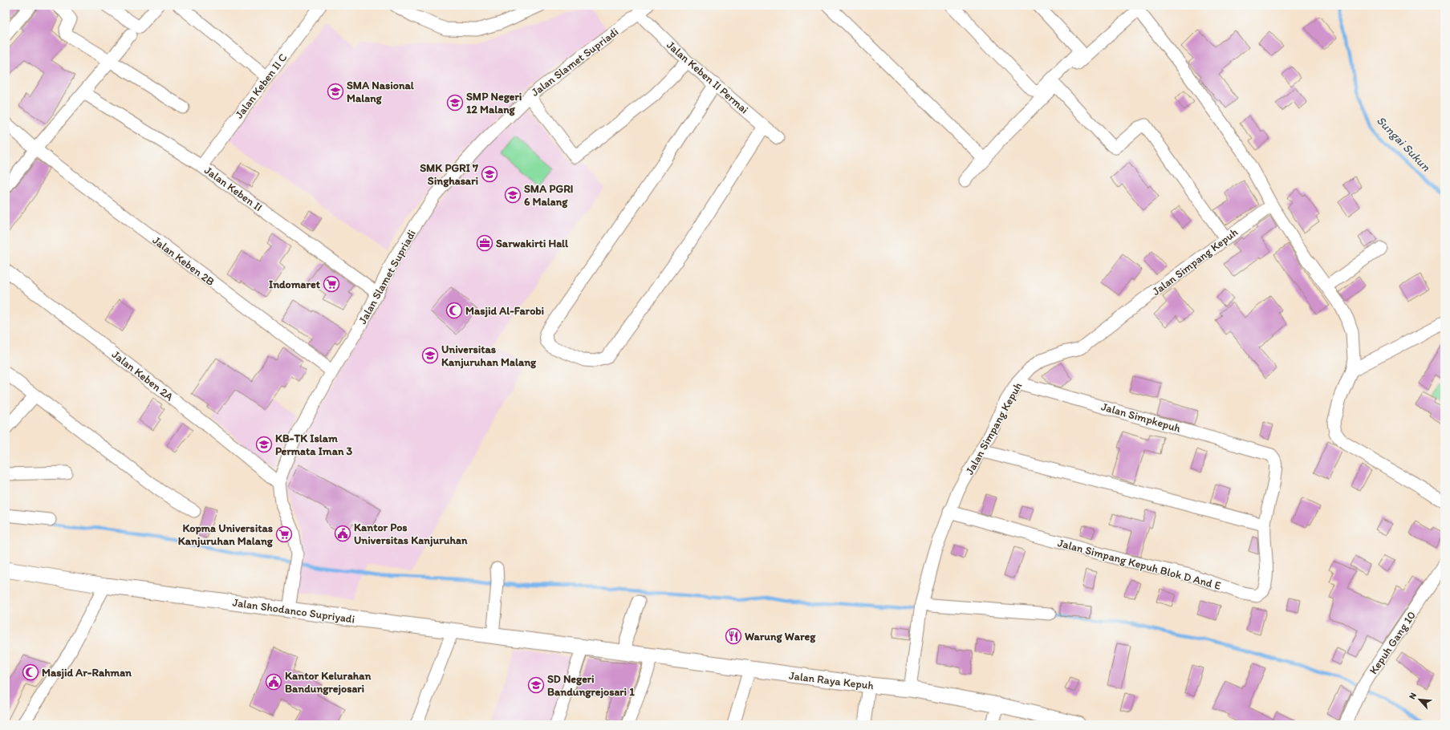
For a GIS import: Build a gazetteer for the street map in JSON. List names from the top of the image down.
{
  "streets": {
    "main road": ["Jalan Shodanco Supriyadi", "Jalan Raya Kepuh"],
    "street": [
      "Jalan Slamet Supriadi",
      "Jalan Keben II Permai",
      "Jalan Keben II C",
      "Jalan Keben II",
      "Jalan Keben 2B",
      "Jalan Simpang Kepuh",
      "Jalan Keben 2A",
      "Jalan Simpkepuh",
      "Jalan Simpang Kepuh Blok D And E",
      "Kepuh Gang 10"
    ]
  },
  "crossings": [
    ["Jalan Slamet Supriadi", "Jalan Keben II Permai"],
    ["Jalan Slamet Supriadi", "Jalan Keben II"],
    ["Jalan Slamet Supriadi", "Jalan Keben 2B"],
    ["Jalan Slamet Supriadi", "Jalan Keben 2A"],
    ["Jalan Slamet Supriadi", "Jalan Shodanco Supriyadi"],
    ["Jalan Keben II C", "Jalan Keben II"],
    ["Jalan Simpang Kepuh", "Jalan Simpkepuh"],
    ["Jalan Simpang Kepuh", "Jalan Simpang Kepuh Blok D And E"],
    ["Jalan Simpang Kepuh", "Jalan Raya Kepuh"],
    ["Jalan Simpkepuh", "Jalan Simpang Kepuh Blok D And E"],
    ["Jalan Shodanco Supriyadi", "Jalan Raya Kepuh"]
  ],
  "water": ["Sungai Sukun"],
  "places": {
    "school or university": [
      "SMA Nasional Malang",
      "SMP Negeri 12 Malang",
      "SMK PGRI 7 Singhasari",
      "SMA PGRI 6 Malang",
      "Universitas Kanjuruhan Malang",
      "KB-TK Islam Permata Iman 3",
      "SD Negeri Bandungrejosari 1"
    ],
    "office": ["Sarwakirti Hall"],
    "supermarket": ["Indomaret", "Kopma Universitas Kanjuruhan Malang"],
    "mosque": ["Masjid Al-Farobi", "Masjid Ar-Rahman"],
    "public building": ["Kantor Pos Universitas Kanjuruhan", "Kantor Kelurahan Bandungrejosari"],
    "restaurant": ["Warung Wareg"]
  },
  "north": "top left"
}
